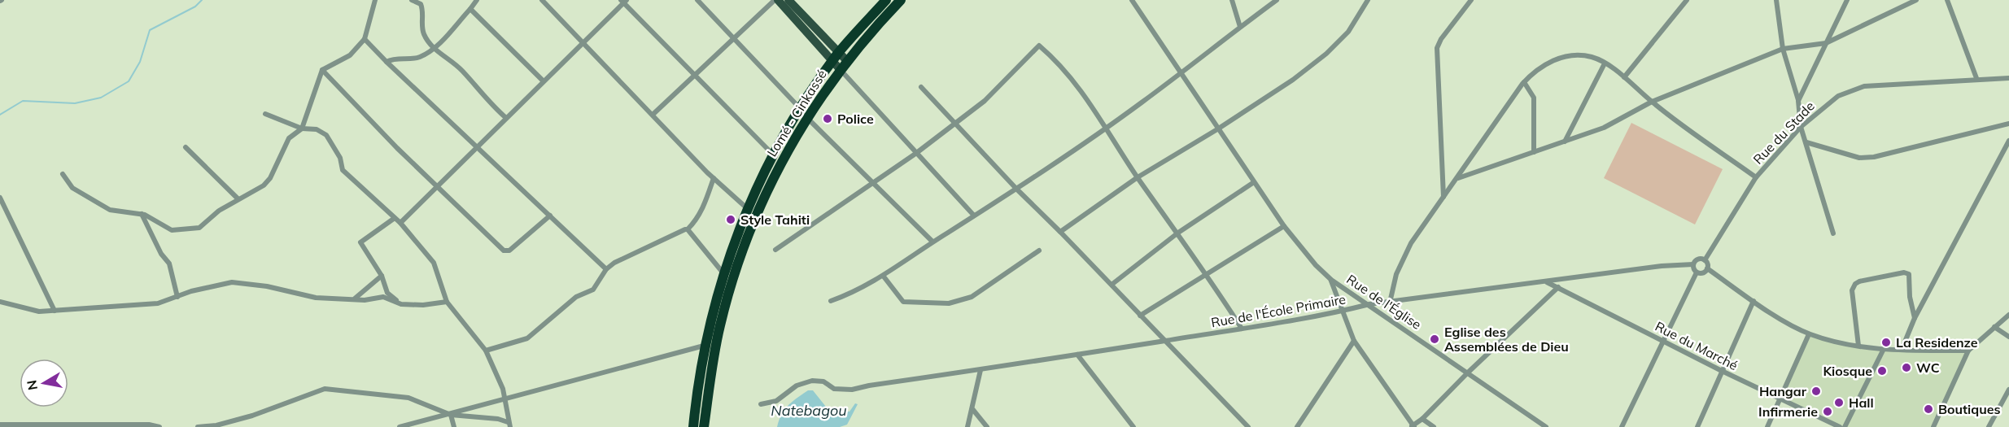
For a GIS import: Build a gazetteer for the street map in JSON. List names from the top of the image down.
{
  "streets": {
    "highway": ["Lomé - Cinkassé"],
    "street": [
      "Rue du Stade",
      "Rue de l'Église",
      "Rue de l'École Primaire",
      "Rue du Marché"
    ]
  },
  "crossings": [
    ["Rue du Stade", "Rue de l'École Primaire"],
    ["Rue de l'Église", "Rue de l'École Primaire"],
    ["Rue de l'École Primaire", "Rue du Marché"]
  ],
  "water": ["Natebagou"],
  "places": [
    "Police",
    "Style Tahiti",
    "Eglise des Assemblées de Dieu",
    "La Residenze",
    "WC",
    "Kiosque",
    "Hangar",
    "Hall",
    "Boutiques",
    "Infirmerie"
  ],
  "north": "left"
}
